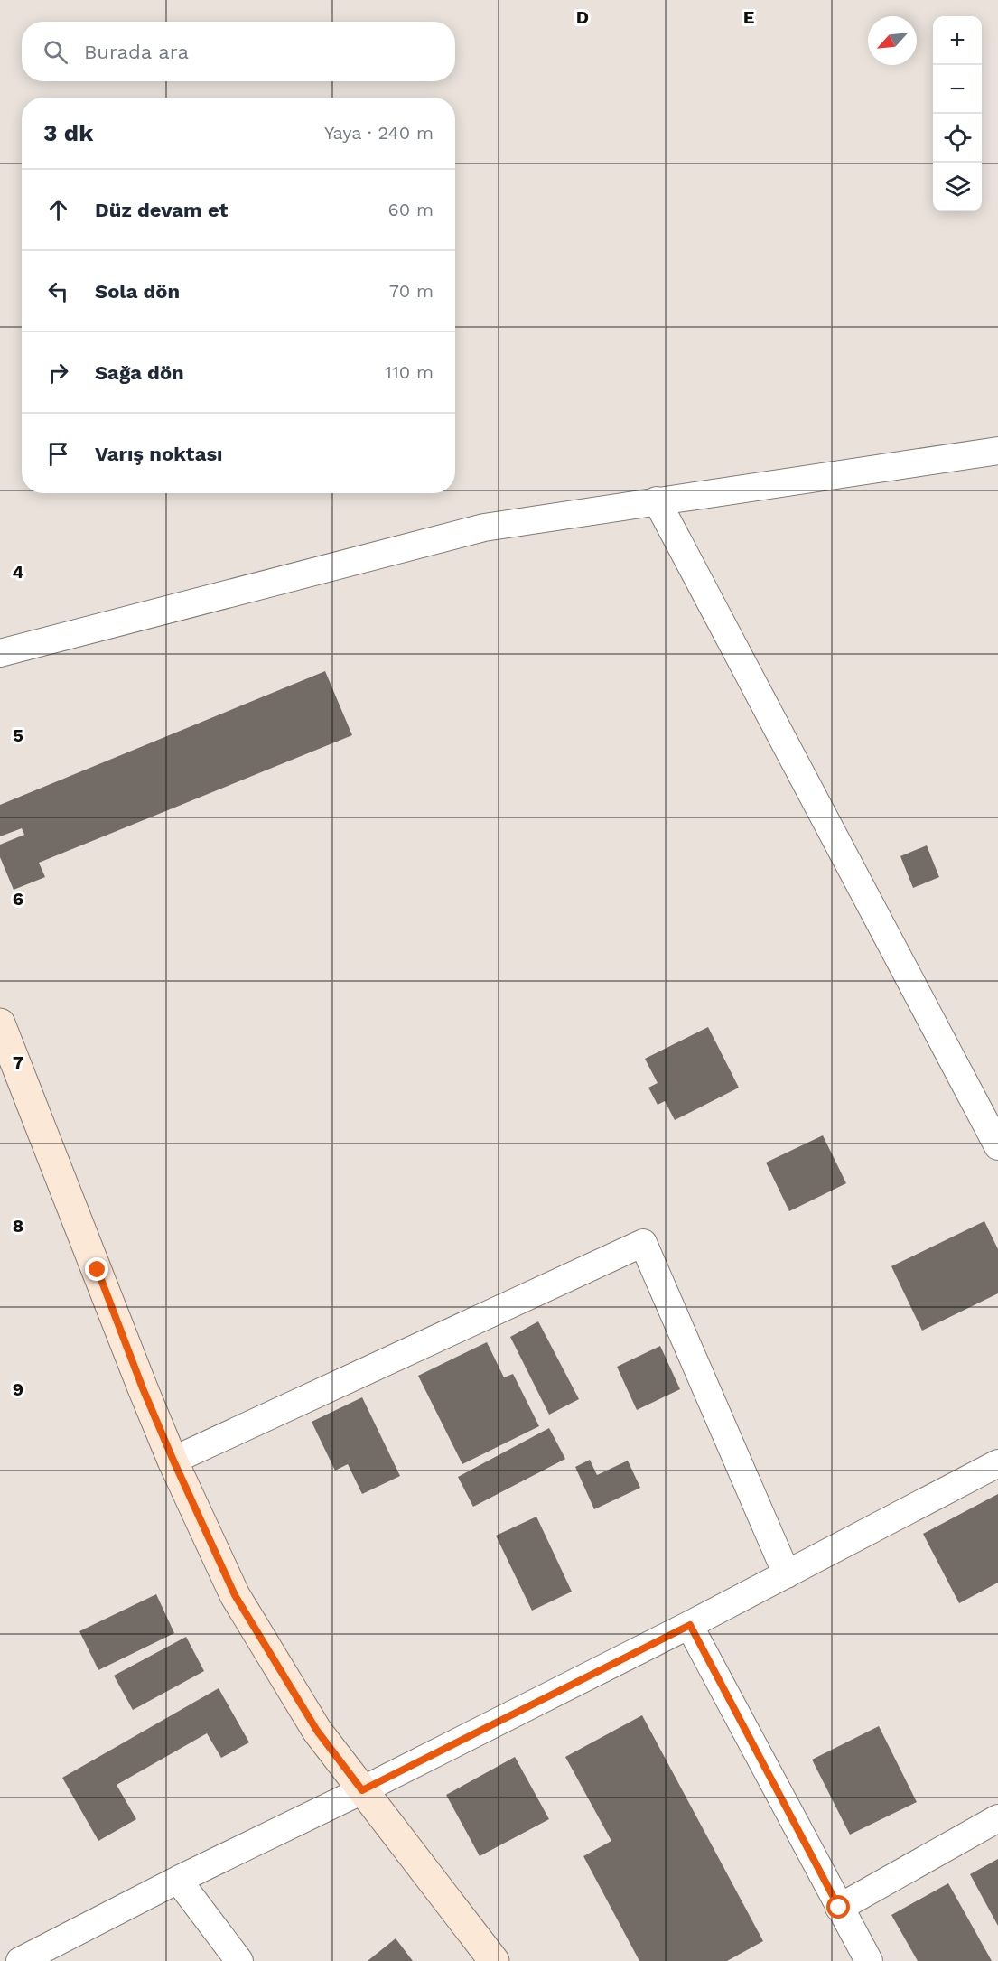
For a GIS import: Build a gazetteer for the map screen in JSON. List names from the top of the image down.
{
  "north": "bottom left",
  "page": {
    "map_buttons": ["+", "−"],
    "search": "Burada ara",
    "heading": ["3 dk", "Yaya · 240 m"],
    "list": [
      ["Düz devam et", "60 m"],
      ["Sola dön", "70 m"],
      ["Sağa dön", "110 m"],
      "Varış noktası"
    ]
  },
  "grid": {
    "columns": ["D", "E"],
    "rows": [
      "4",
      "5",
      "6",
      "7",
      "8",
      "9"
    ]
  }
}
